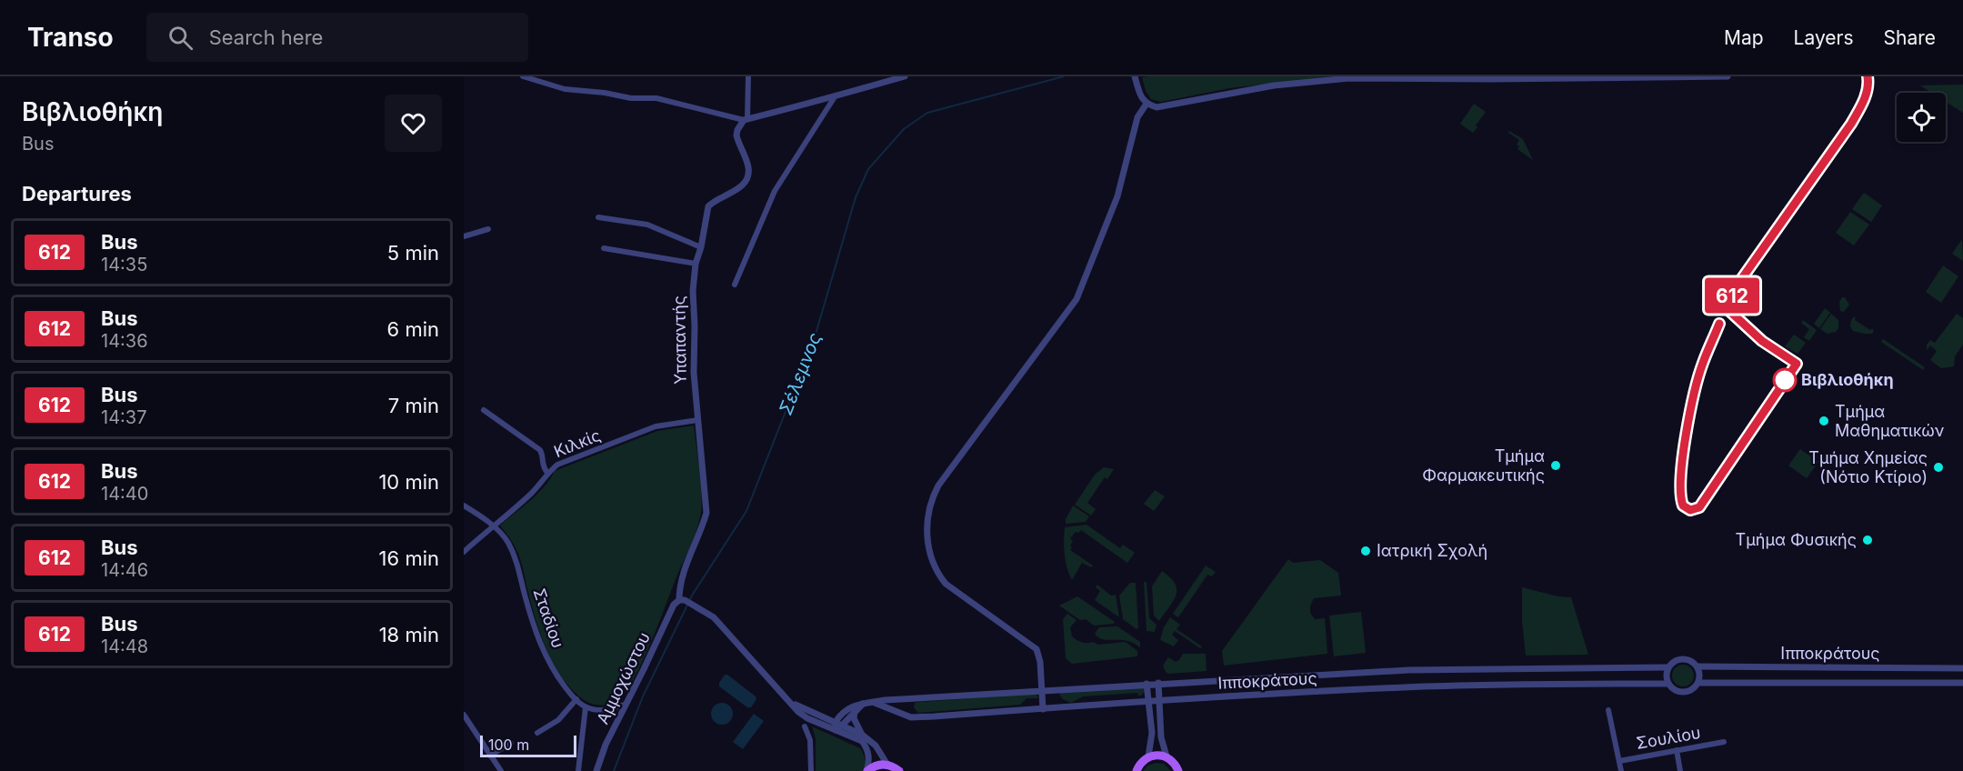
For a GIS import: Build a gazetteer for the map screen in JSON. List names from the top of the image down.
{
  "streets": {
    "street": [
      "Υπαπαντής",
      "Κιλκίς",
      "Σταδίου",
      "Ιπποκράτους",
      "Αμμοχώστου",
      "Σουλίου"
    ]
  },
  "crossings": [
    ["Υπαπαντής", "Κιλκίς"],
    ["Υπαπαντής", "Αμμοχώστου"],
    ["Κιλκίς", "Σταδίου"]
  ],
  "water": ["Σέλεμνος"],
  "places": [
    "Βιβλιοθήκη",
    "Τμήμα Μαθηματικών",
    "Τμήμα Φαρμακευτικής",
    "Τμήμα Χημείας (Νότιο Κτίριο)",
    "Τμήμα Φυσικής",
    "Ιατρική Σχολή"
  ],
  "lines": ["bus line 612"],
  "scale_bar": "100 m",
  "page": {
    "header": "Transo",
    "search": "Search here",
    "nav": ["Map", "Layers", "Share"],
    "heading": [
      ["Βιβλιοθήκη", "Bus"],
      "Departures"
    ],
    "on_map": "612",
    "list": [
      {
        "mark": "612",
        "name": "Bus",
        "note": "14:35",
        "value": "5 min"
      },
      {
        "mark": "612",
        "name": "Bus",
        "note": "14:36",
        "value": "6 min"
      },
      {
        "mark": "612",
        "name": "Bus",
        "note": "14:37",
        "value": "7 min"
      },
      {
        "mark": "612",
        "name": "Bus",
        "note": "14:40",
        "value": "10 min"
      },
      {
        "mark": "612",
        "name": "Bus",
        "note": "14:46",
        "value": "16 min"
      },
      {
        "mark": "612",
        "name": "Bus",
        "note": "14:48",
        "value": "18 min"
      }
    ],
    "scale": "100 m"
  }
}
